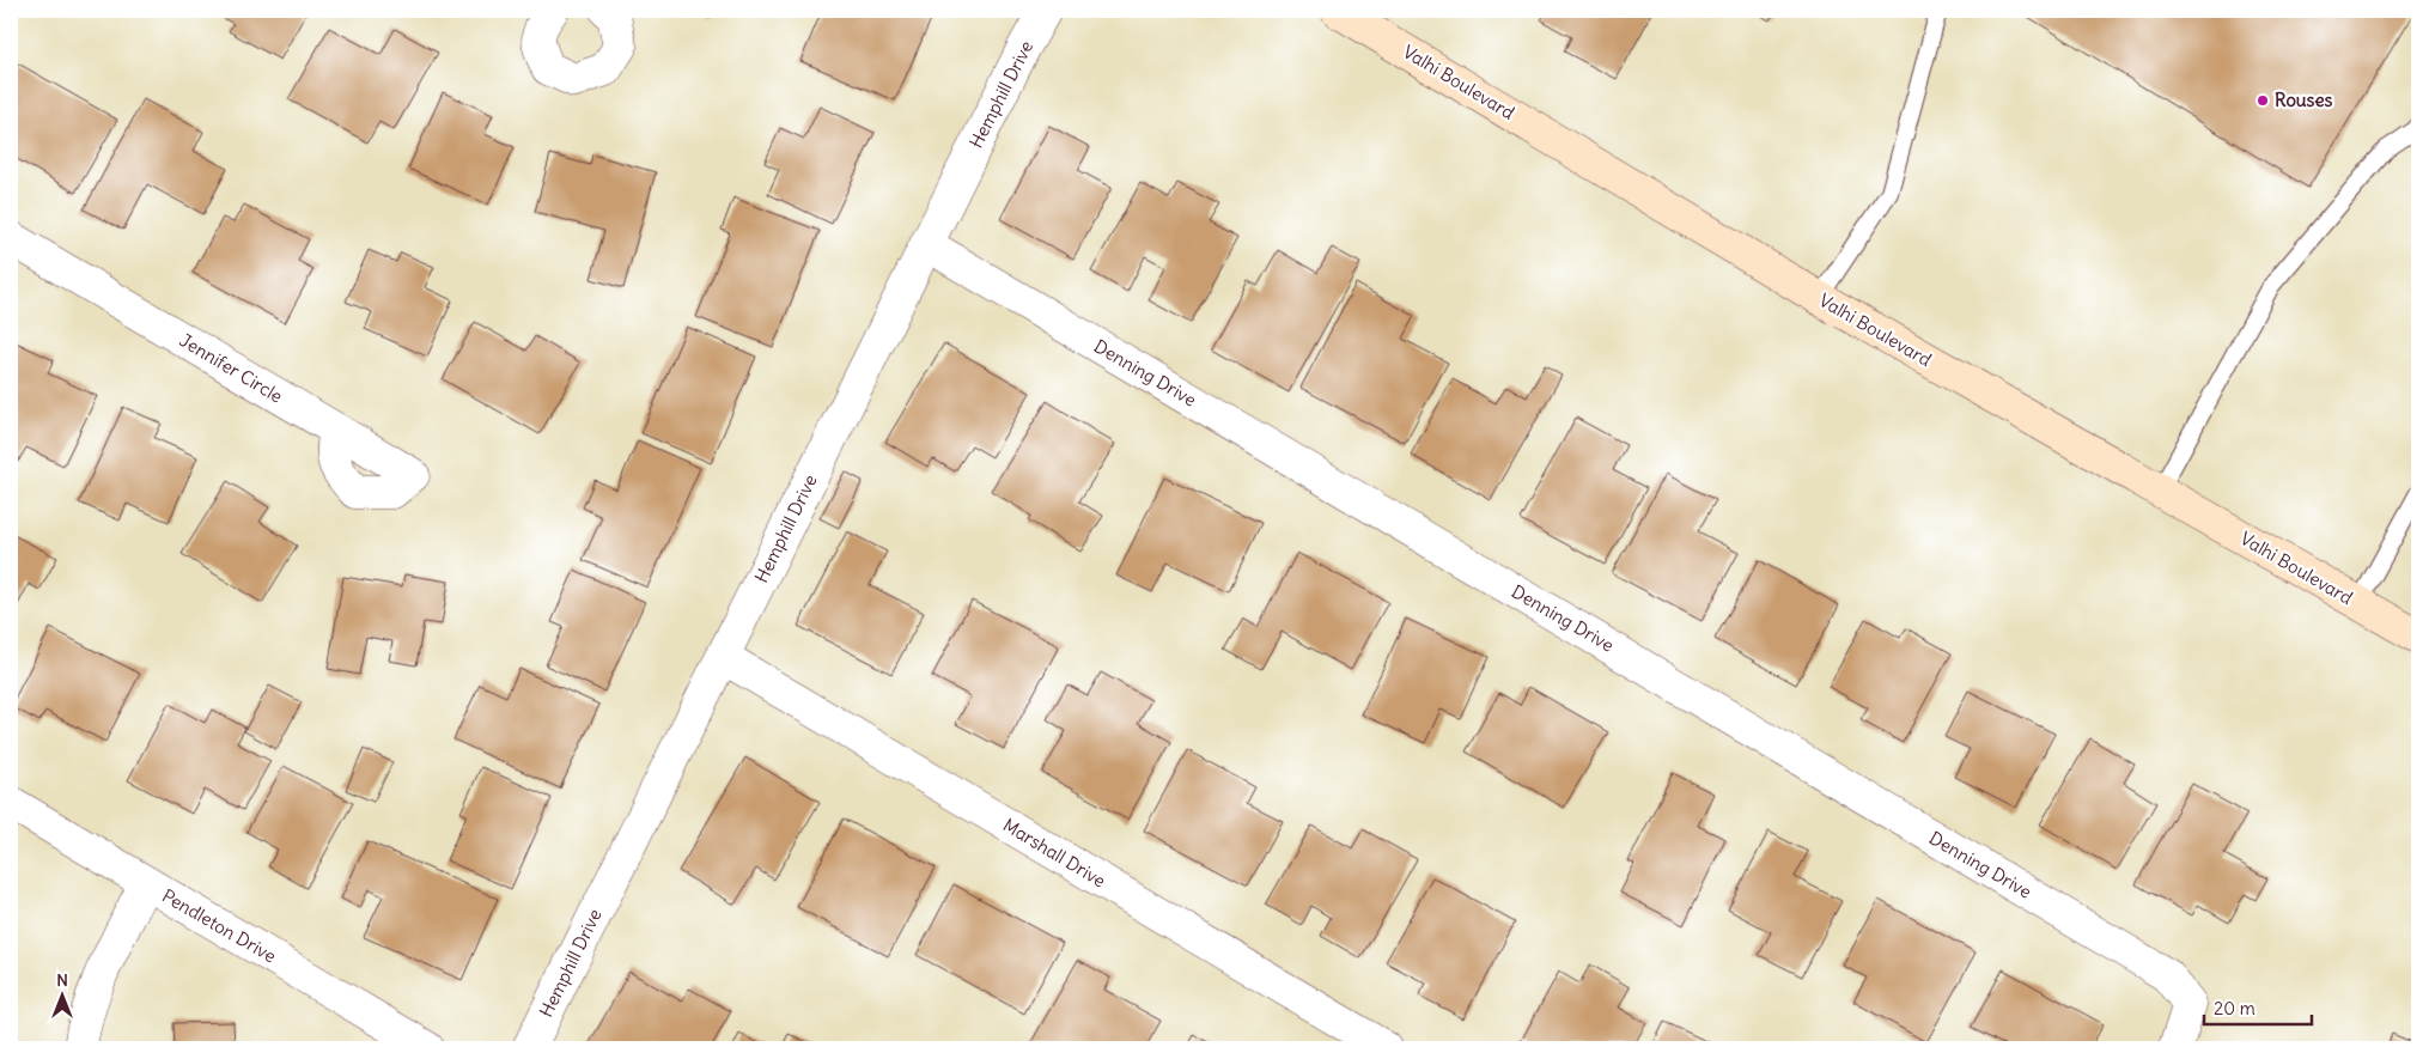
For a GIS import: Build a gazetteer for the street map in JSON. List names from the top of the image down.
{
  "streets": {
    "street": [
      "Valhi Boulevard",
      "Hemphill Drive",
      "Jennifer Circle",
      "Denning Drive",
      "Marshall Drive",
      "Pendleton Drive"
    ]
  },
  "crossings": [
    ["Hemphill Drive", "Denning Drive"],
    ["Hemphill Drive", "Marshall Drive"]
  ],
  "places": ["Rouses"],
  "scale_bar": "20 m",
  "north": "top"
}
